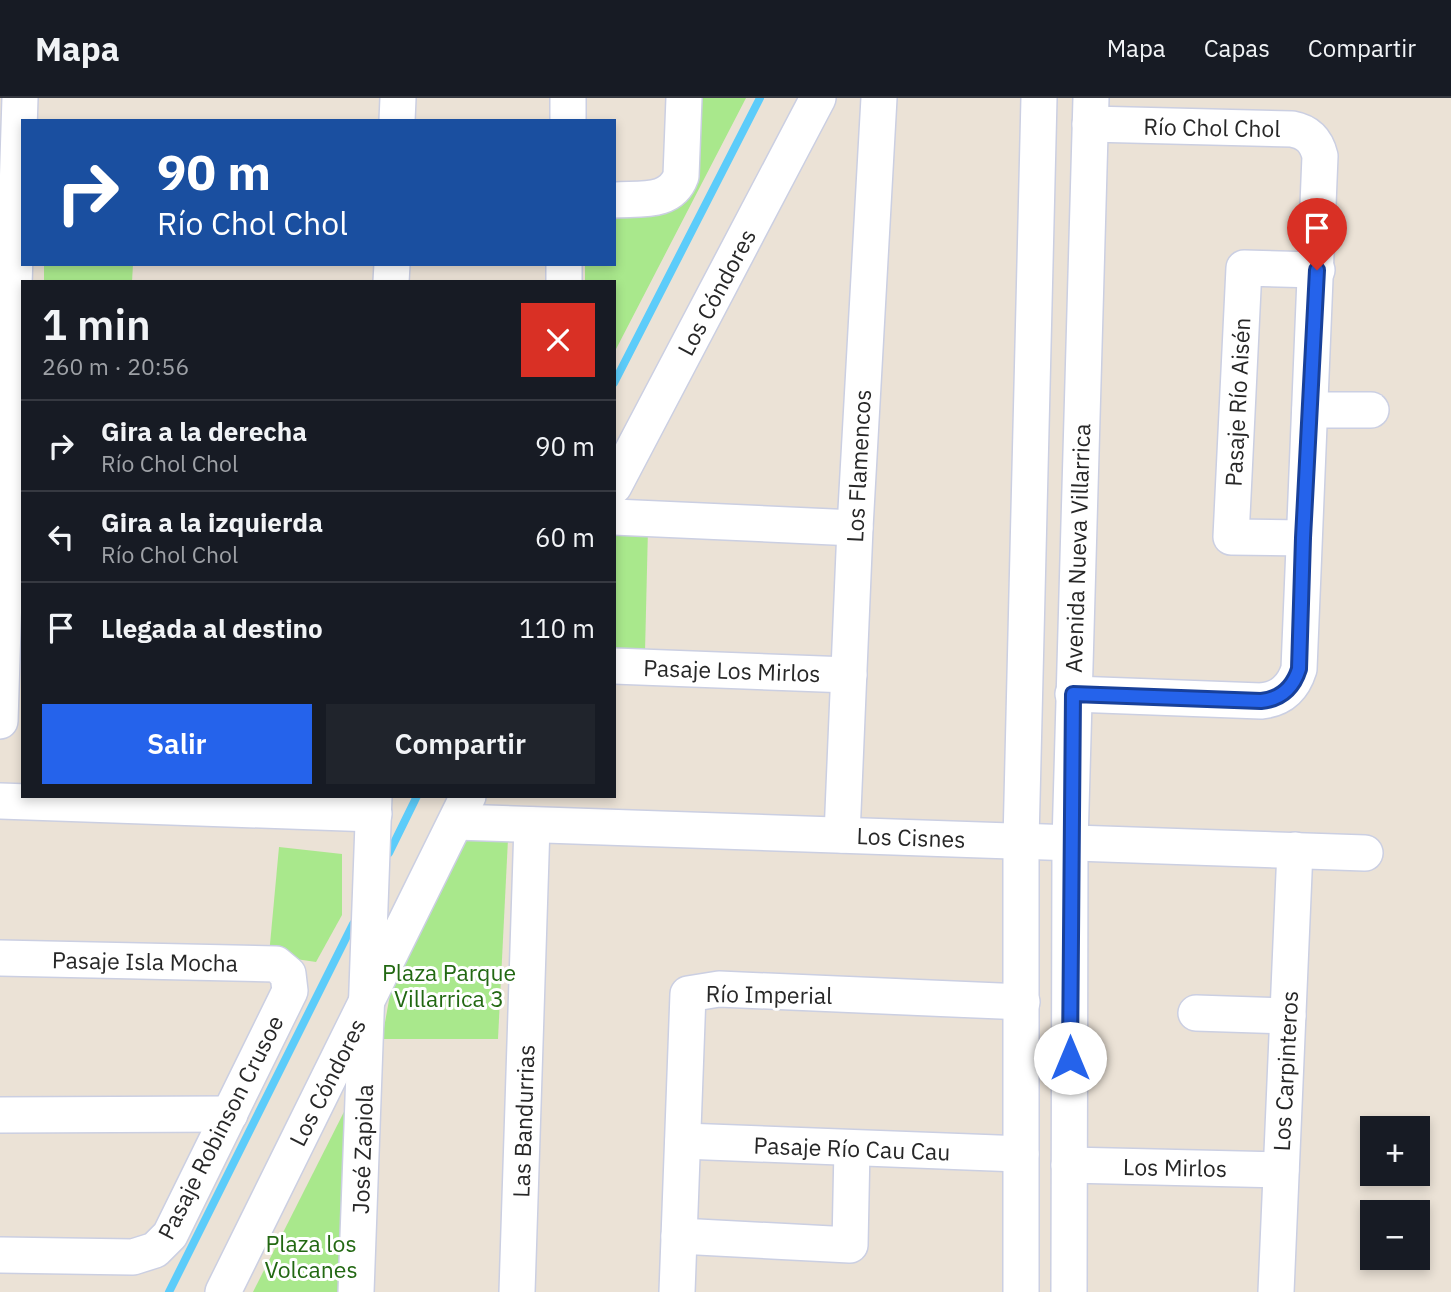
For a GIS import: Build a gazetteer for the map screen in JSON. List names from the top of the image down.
{
  "streets": {
    "street": [
      "Río Chol Chol",
      "Los Cóndores",
      "Pasaje Río Aisén",
      "Los Flamencos",
      "Avenida Nueva Villarrica",
      "Pasaje Los Mirlos",
      "Los Cisnes",
      "Pasaje Isla Mocha",
      "Río Imperial",
      "Los Carpinteros",
      "Las Bandurrias",
      "Pasaje Robinson Crusoe",
      "Pasaje Río Cau Cau",
      "José Zapiola",
      "Los Mirlos"
    ]
  },
  "crossings": [
    ["Río Chol Chol", "Pasaje Río Aisén"],
    ["Río Chol Chol", "Avenida Nueva Villarrica"],
    ["Los Cóndores", "Los Cisnes"],
    ["Los Cóndores", "José Zapiola"],
    ["Los Flamencos", "Pasaje Los Mirlos"],
    ["Los Flamencos", "Los Cisnes"],
    ["Avenida Nueva Villarrica", "Los Cisnes"],
    ["Avenida Nueva Villarrica", "Los Mirlos"],
    ["Los Cisnes", "Los Carpinteros"],
    ["Los Cisnes", "Las Bandurrias"],
    ["Pasaje Isla Mocha", "Pasaje Robinson Crusoe"],
    ["Río Imperial", "Pasaje Río Cau Cau"],
    ["Los Carpinteros", "Los Mirlos"]
  ],
  "parks": ["Plaza Parque Villarrica 3", "Plaza los Volcanes"],
  "page": {
    "header": "Mapa",
    "nav": ["Mapa", "Capas", "Compartir"],
    "turn": ["90 m", "Río Chol Chol"],
    "heading": ["1 min", "260 m · 20:56"],
    "list": [
      {
        "name": "Gira a la derecha",
        "note": "Río Chol Chol",
        "value": "90 m"
      },
      {
        "name": "Gira a la izquierda",
        "note": "Río Chol Chol",
        "value": "60 m"
      },
      {
        "name": "Llegada al destino",
        "value": "110 m"
      }
    ],
    "buttons": ["Salir", "Compartir"],
    "map_buttons": ["+", "−"]
  }
}
